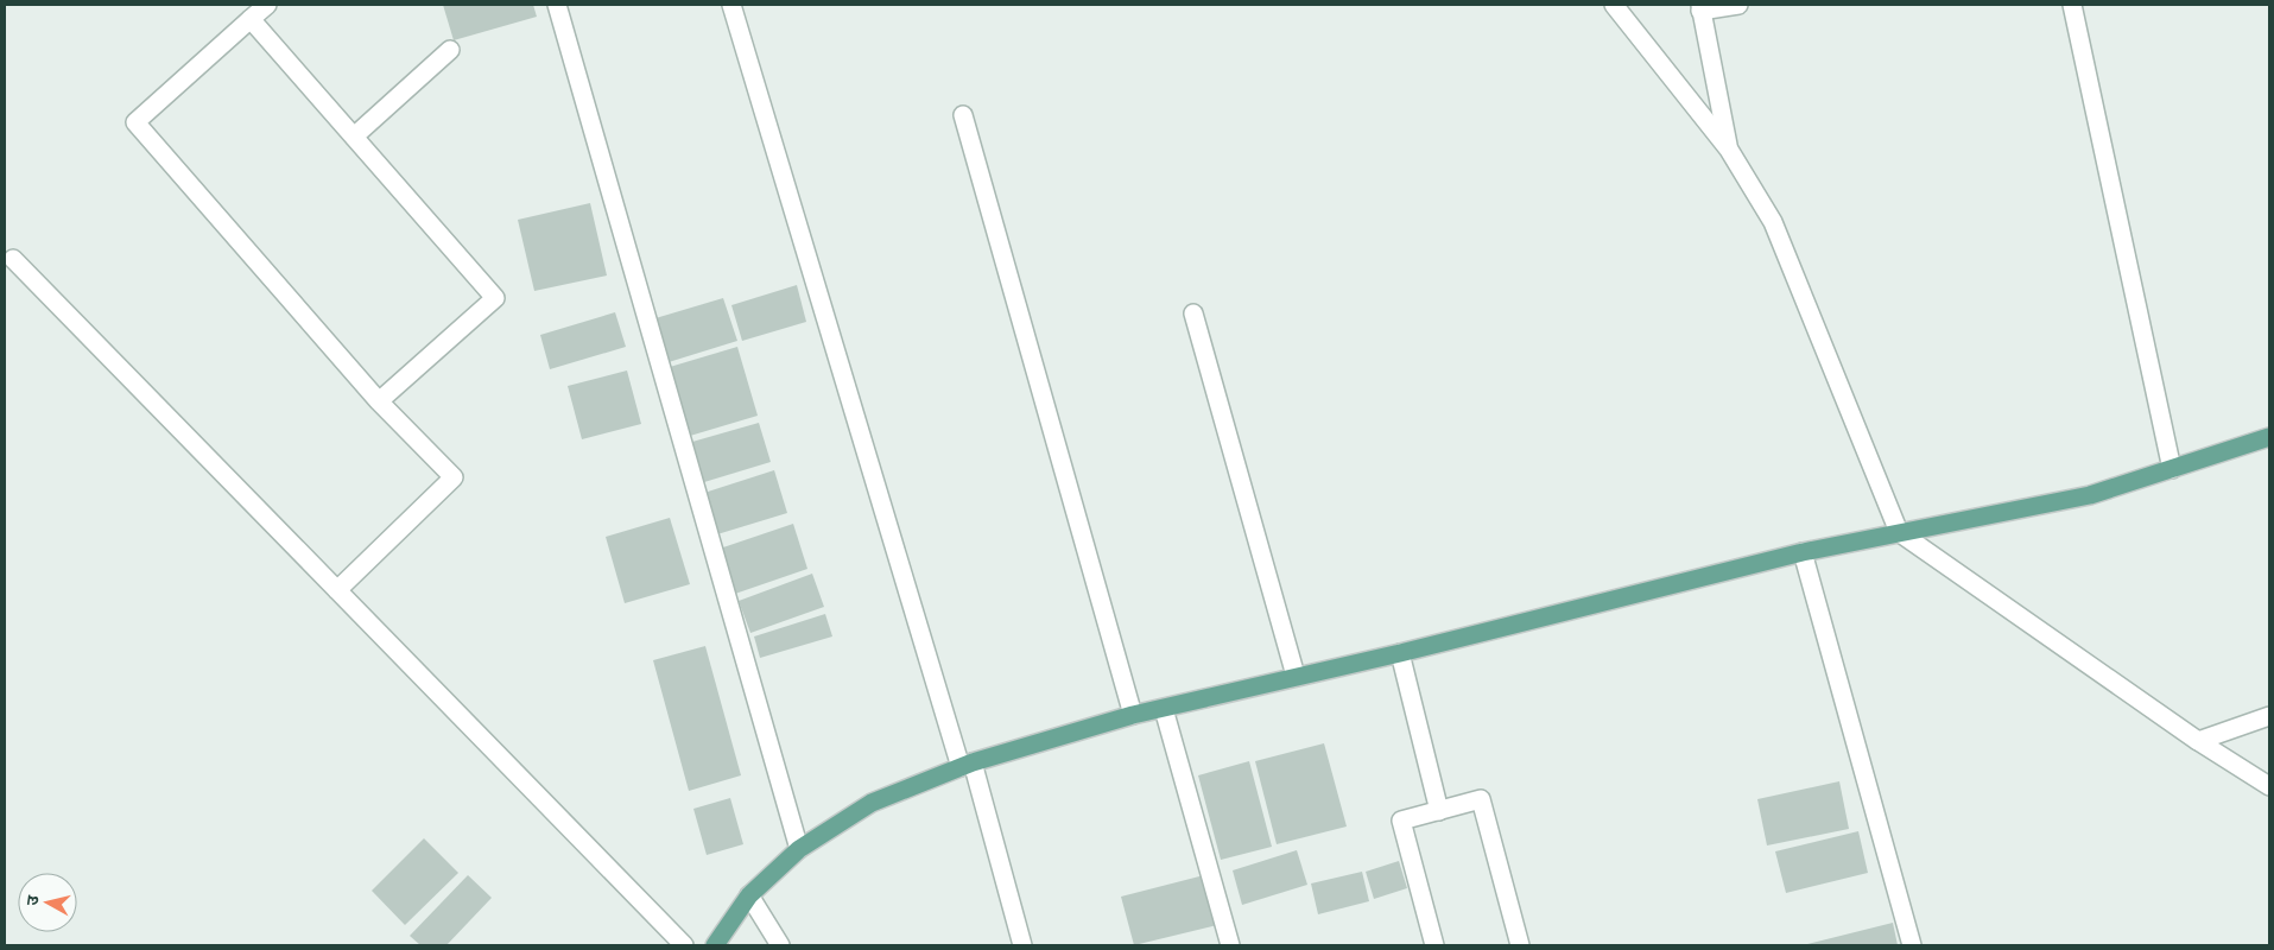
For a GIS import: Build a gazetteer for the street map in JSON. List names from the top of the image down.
{
  "north": "left"
}
